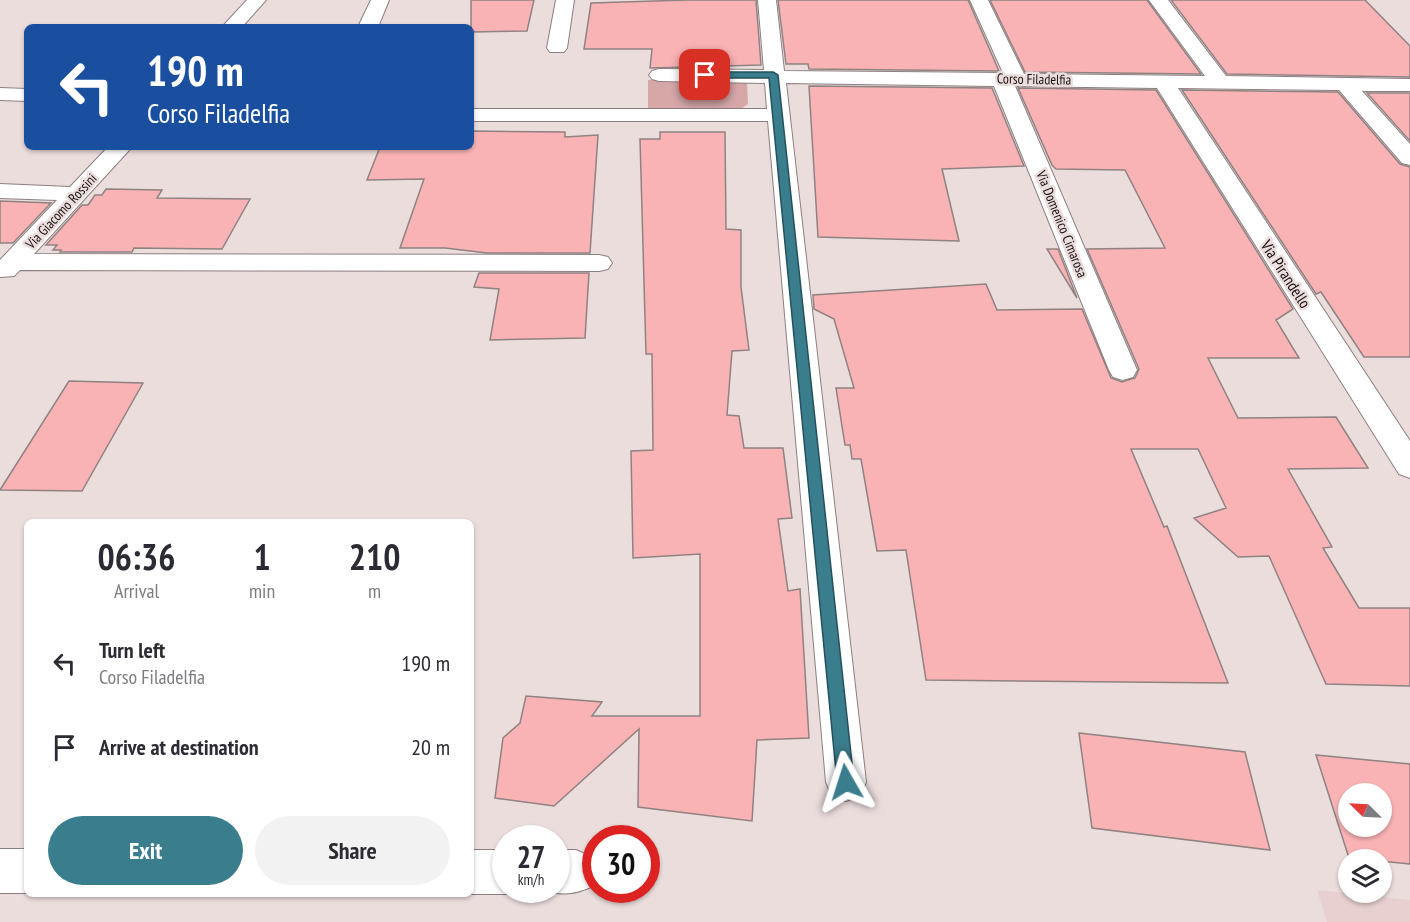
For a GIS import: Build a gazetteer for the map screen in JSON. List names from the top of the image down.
{
  "streets": {
    "street": [
      "Corso Filadelfia",
      "Via Giacomo Rossini",
      "Via Domenico Cimarosa",
      "Via Pirandello"
    ]
  },
  "crossings": [
    ["Corso Filadelfia", "Via Domenico Cimarosa"],
    ["Corso Filadelfia", "Via Pirandello"]
  ],
  "north": "top left",
  "page": {
    "turn": ["190 m", "Corso Filadelfia"],
    "eta": [
      "06:36",
      "Arrival",
      "1",
      "min",
      "210",
      "m"
    ],
    "list": [
      {
        "name": "Turn left",
        "note": "Corso Filadelfia",
        "value": "190 m"
      },
      {
        "name": "Arrive at destination",
        "value": "20 m"
      }
    ],
    "buttons": ["Exit", "Share"],
    "speed": "27 km/h",
    "limit": "30"
  }
}
